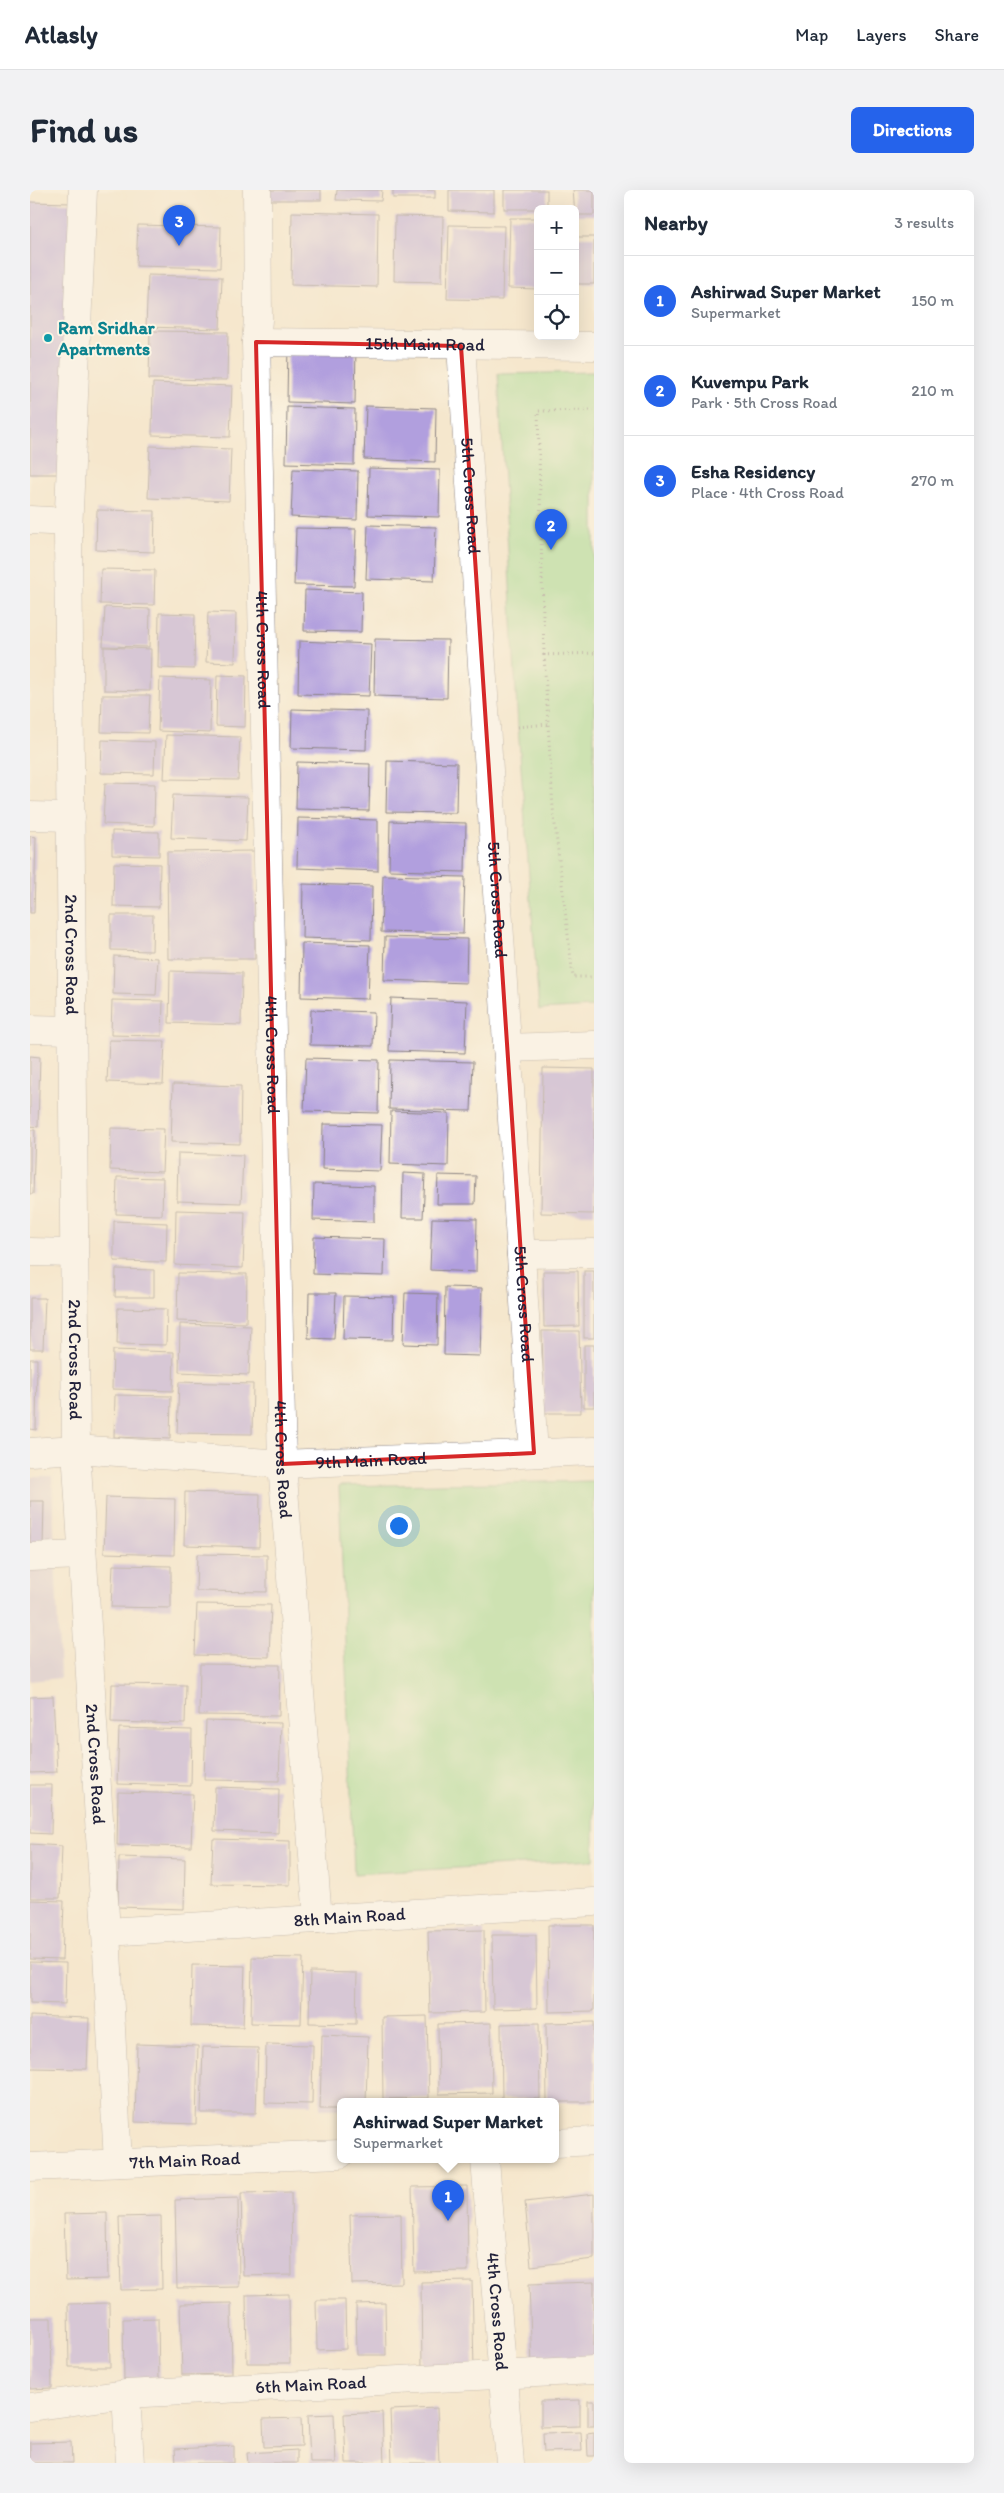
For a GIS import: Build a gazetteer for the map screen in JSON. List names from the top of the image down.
{
  "streets": {
    "street": [
      "15th Main Road",
      "5th Cross Road",
      "4th Cross Road",
      "2nd Cross Road",
      "9th Main Road",
      "8th Main Road",
      "7th Main Road",
      "6th Main Road"
    ]
  },
  "crossings": [
    ["15th Main Road", "5th Cross Road"],
    ["15th Main Road", "4th Cross Road"],
    ["5th Cross Road", "9th Main Road"],
    ["4th Cross Road", "9th Main Road"],
    ["4th Cross Road", "8th Main Road"],
    ["4th Cross Road", "6th Main Road"],
    ["2nd Cross Road", "9th Main Road"],
    ["2nd Cross Road", "8th Main Road"],
    ["2nd Cross Road", "7th Main Road"]
  ],
  "places": ["Ram Sridhar Apartments"],
  "page": {
    "header": "Atlasly",
    "nav": ["Map", "Layers", "Share"],
    "buttons": "Directions",
    "title": "Find us",
    "heading": ["Nearby", "3 results"],
    "map_buttons": ["+", "−"],
    "pins": ["3", "2", "1"],
    "list": [
      {
        "mark": "1",
        "name": "Ashirwad Super Market",
        "note": "Supermarket",
        "value": "150 m"
      },
      {
        "mark": "2",
        "name": "Kuvempu Park",
        "note": "Park · 5th Cross Road",
        "value": "210 m"
      },
      {
        "mark": "3",
        "name": "Esha Residency",
        "note": "Place · 4th Cross Road",
        "value": "270 m"
      }
    ],
    "popup": ["Ashirwad Super Market", "Supermarket"]
  }
}
